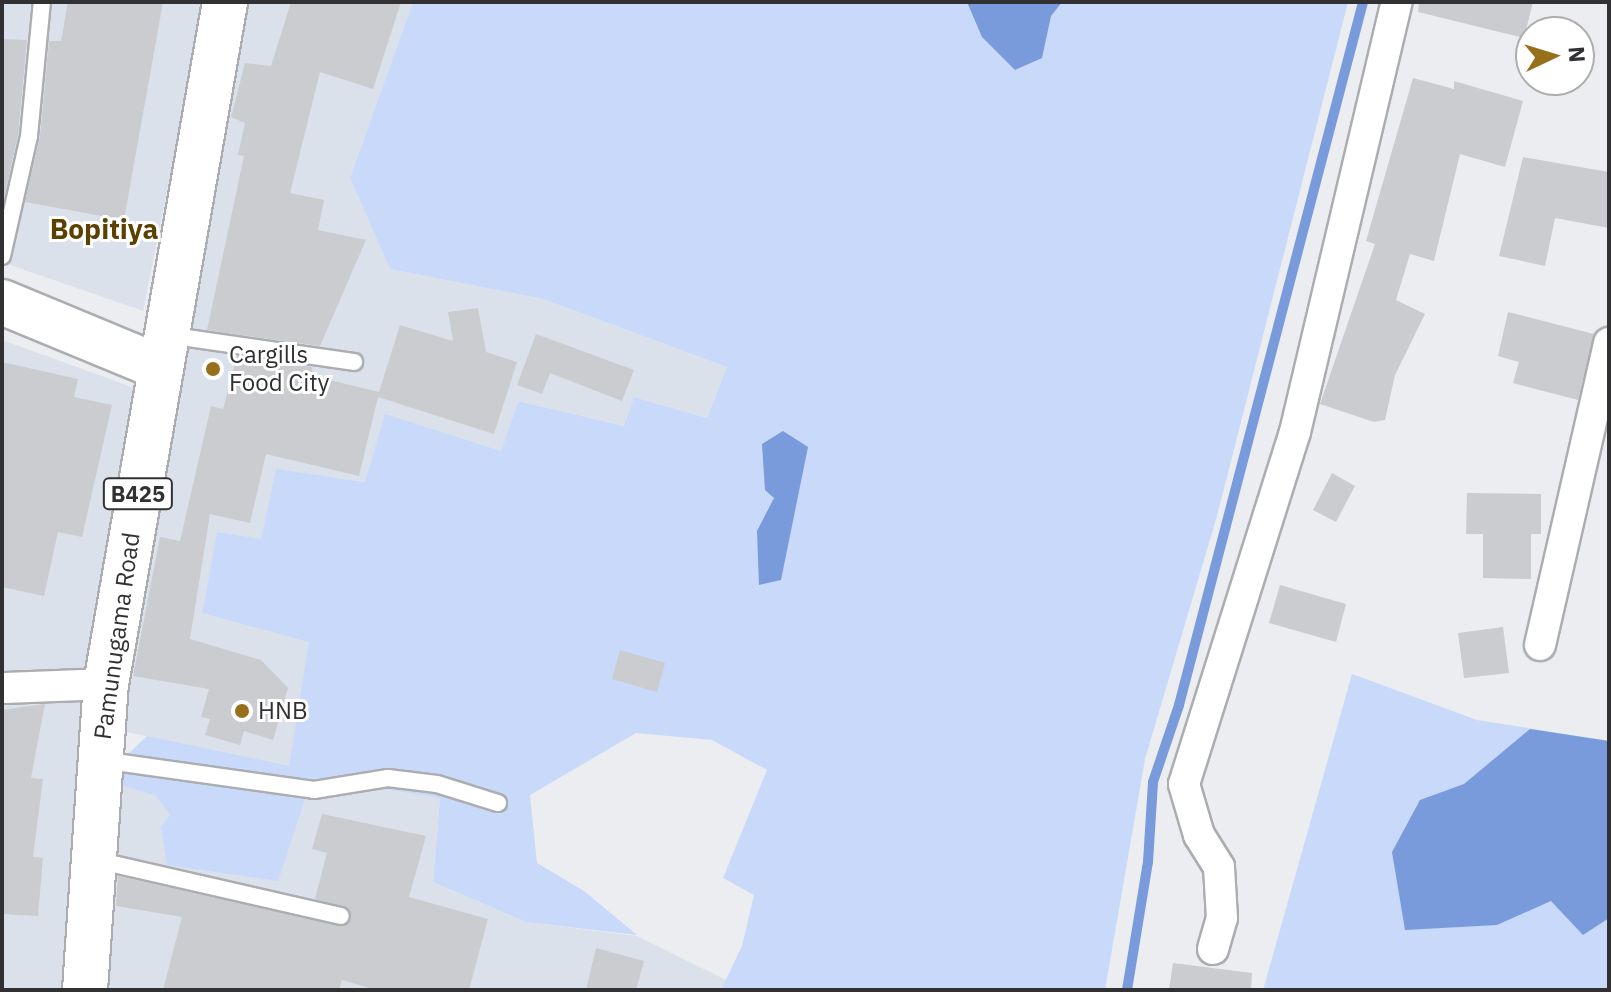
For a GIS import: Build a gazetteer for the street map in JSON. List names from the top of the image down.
{
  "streets": {
    "main road": ["B425", "Pamunugama Road"]
  },
  "districts": ["Bopitiya"],
  "places": ["Cargills Food City", "HNB"],
  "north": "right"
}
